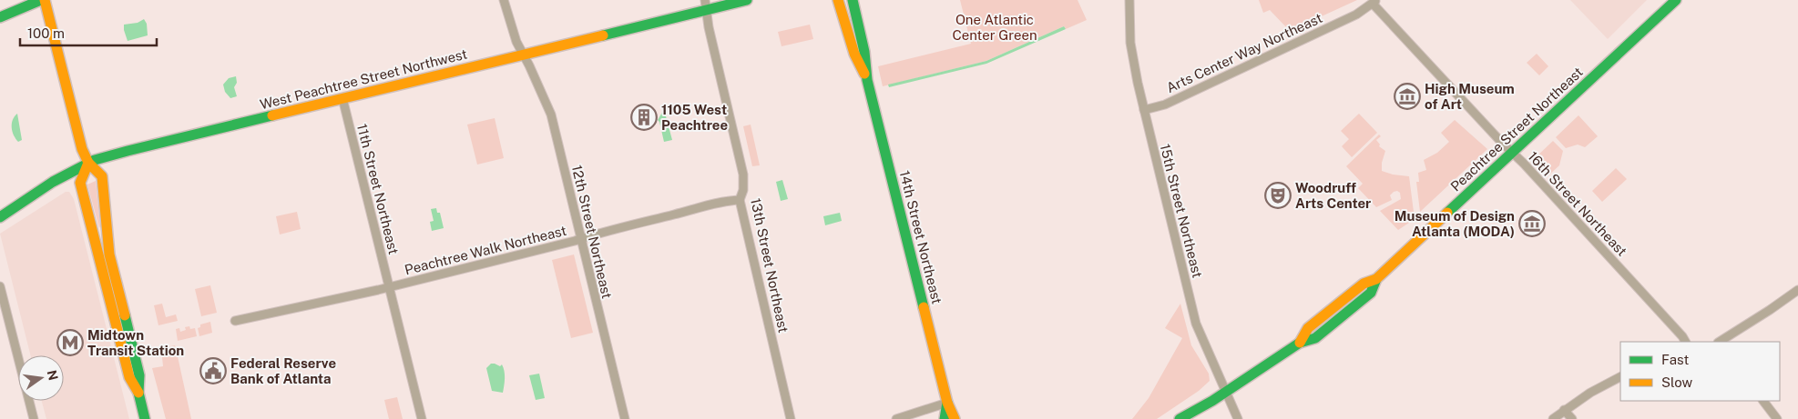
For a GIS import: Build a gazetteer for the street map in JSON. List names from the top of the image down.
{
  "streets": {
    "main road": ["West Peachtree Street Northwest", "Peachtree Street Northeast", "14th Street Northeast"],
    "street": [
      "Arts Center Way Northeast",
      "11th Street Northeast",
      "16th Street Northeast",
      "15th Street Northeast",
      "12th Street Northeast",
      "Peachtree Walk Northeast",
      "13th Street Northeast"
    ]
  },
  "crossings": [
    ["Arts Center Way Northeast", "16th Street Northeast"],
    ["Arts Center Way Northeast", "15th Street Northeast"],
    ["West Peachtree Street Northwest", "11th Street Northeast"],
    ["West Peachtree Street Northwest", "12th Street Northeast"],
    ["West Peachtree Street Northwest", "13th Street Northeast"],
    ["Peachtree Street Northeast", "16th Street Northeast"],
    ["Peachtree Street Northeast", "15th Street Northeast"],
    ["11th Street Northeast", "Peachtree Walk Northeast"],
    ["12th Street Northeast", "Peachtree Walk Northeast"],
    ["Peachtree Walk Northeast", "13th Street Northeast"]
  ],
  "parks": ["One Atlantic Center Green"],
  "places": {
    "museum": ["High Museum of Art", "Museum of Design Atlanta (MODA)"],
    "building": ["1105 West Peachtree"],
    "theatre": ["Woodruff Arts Center"],
    "metro station": ["Midtown Transit Station"],
    "public building": ["Federal Reserve Bank of Atlanta"]
  },
  "legend": ["Fast", "Slow"],
  "scale_bar": "100 m",
  "north": "right"
}
